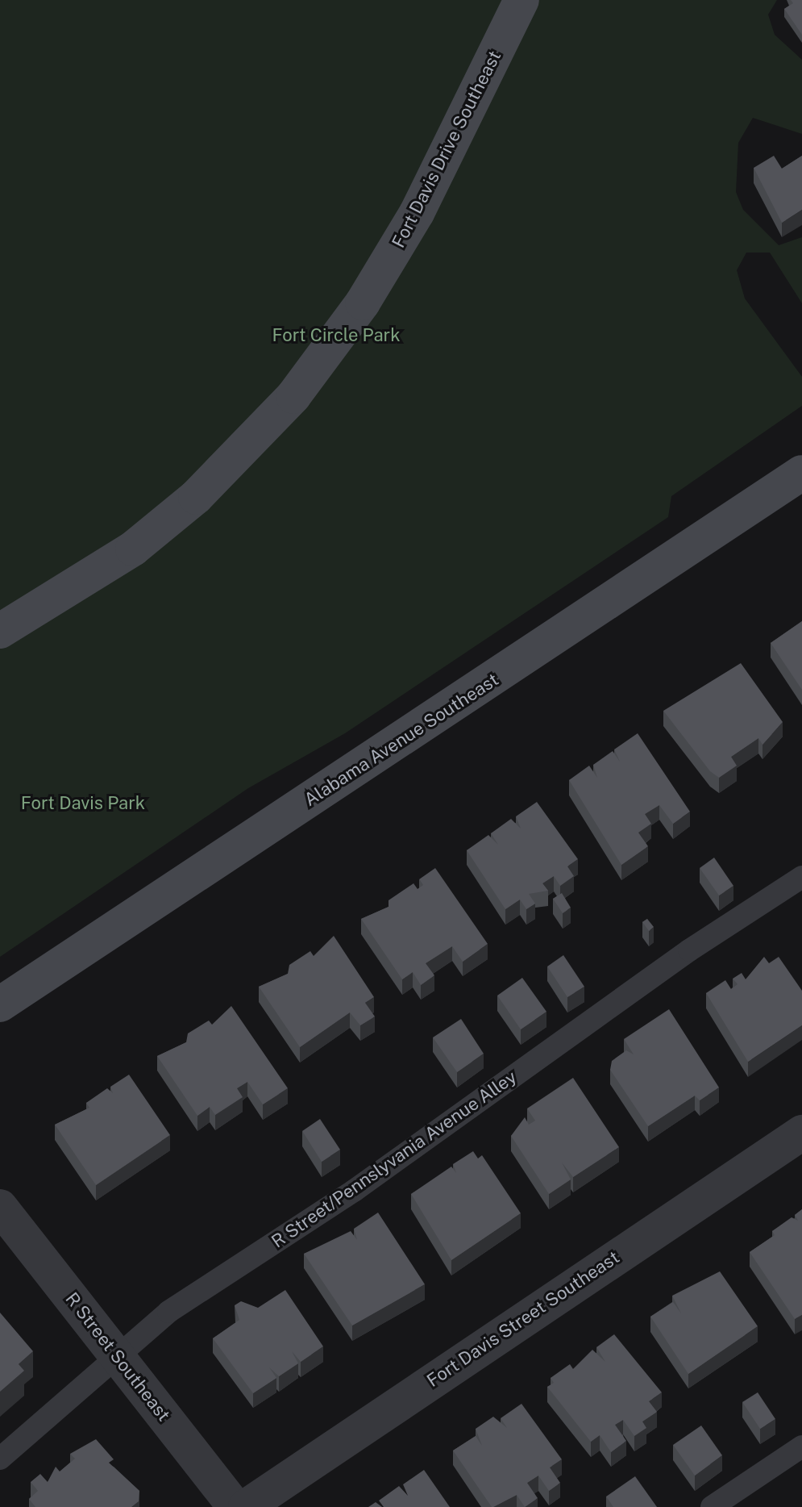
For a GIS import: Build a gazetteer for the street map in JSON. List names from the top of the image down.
{
  "streets": {
    "street": [
      "Fort Davis Drive Southeast",
      "Alabama Avenue Southeast",
      "Fort Davis Street Southeast",
      "R Street Southeast"
    ],
    "lane": ["R Street/Pennslyvania Avenue Alley"]
  },
  "crossings": [
    ["R Street/Pennslyvania Avenue Alley", "R Street Southeast"]
  ],
  "parks": ["Fort Circle Park", "Fort Davis Park"]
}
